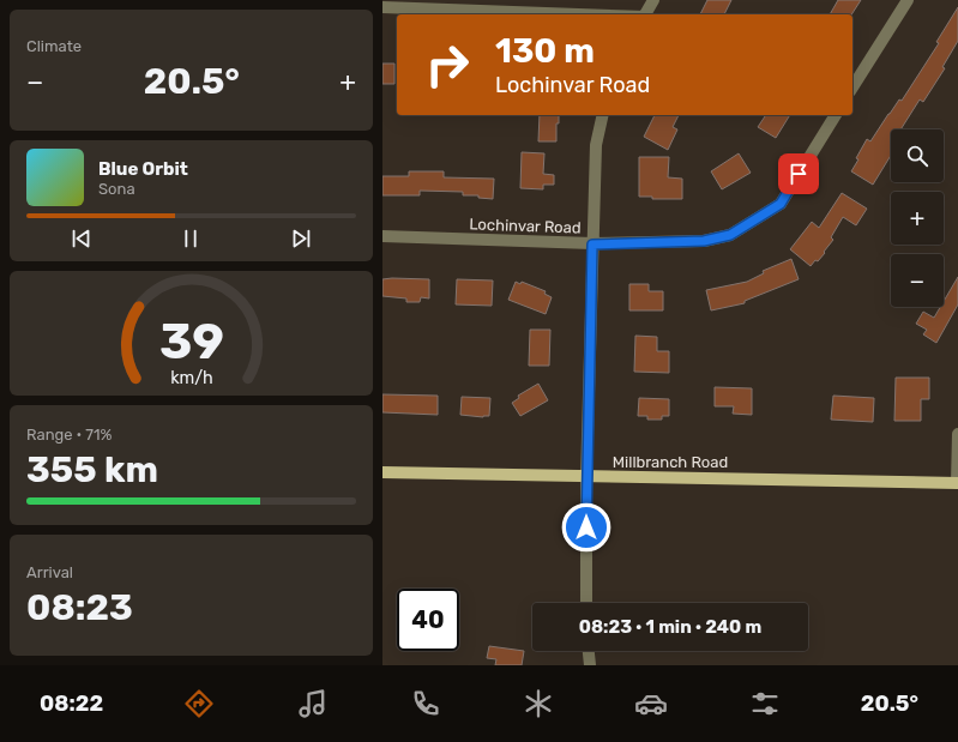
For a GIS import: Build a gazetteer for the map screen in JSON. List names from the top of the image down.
{
  "streets": {
    "main road": ["Millbranch Road"],
    "street": ["Lochinvar Road"]
  },
  "page": {
    "tile": [
      "Climate",
      ["Range · 71%", "355 km"],
      ["Arrival", "08:23"]
    ],
    "turn": ["130 m", "Lochinvar Road"],
    "heat": ["−", "20.5°", "+"],
    "map_buttons": ["+", "−"],
    "song": ["Blue Orbit", "Sona"],
    "limit": "40",
    "trip": "08:23 · 1 min · 240 m",
    "tabs": ["08:22", "20.5°"],
    "gauge": ["39", "km/h"]
  }
}
